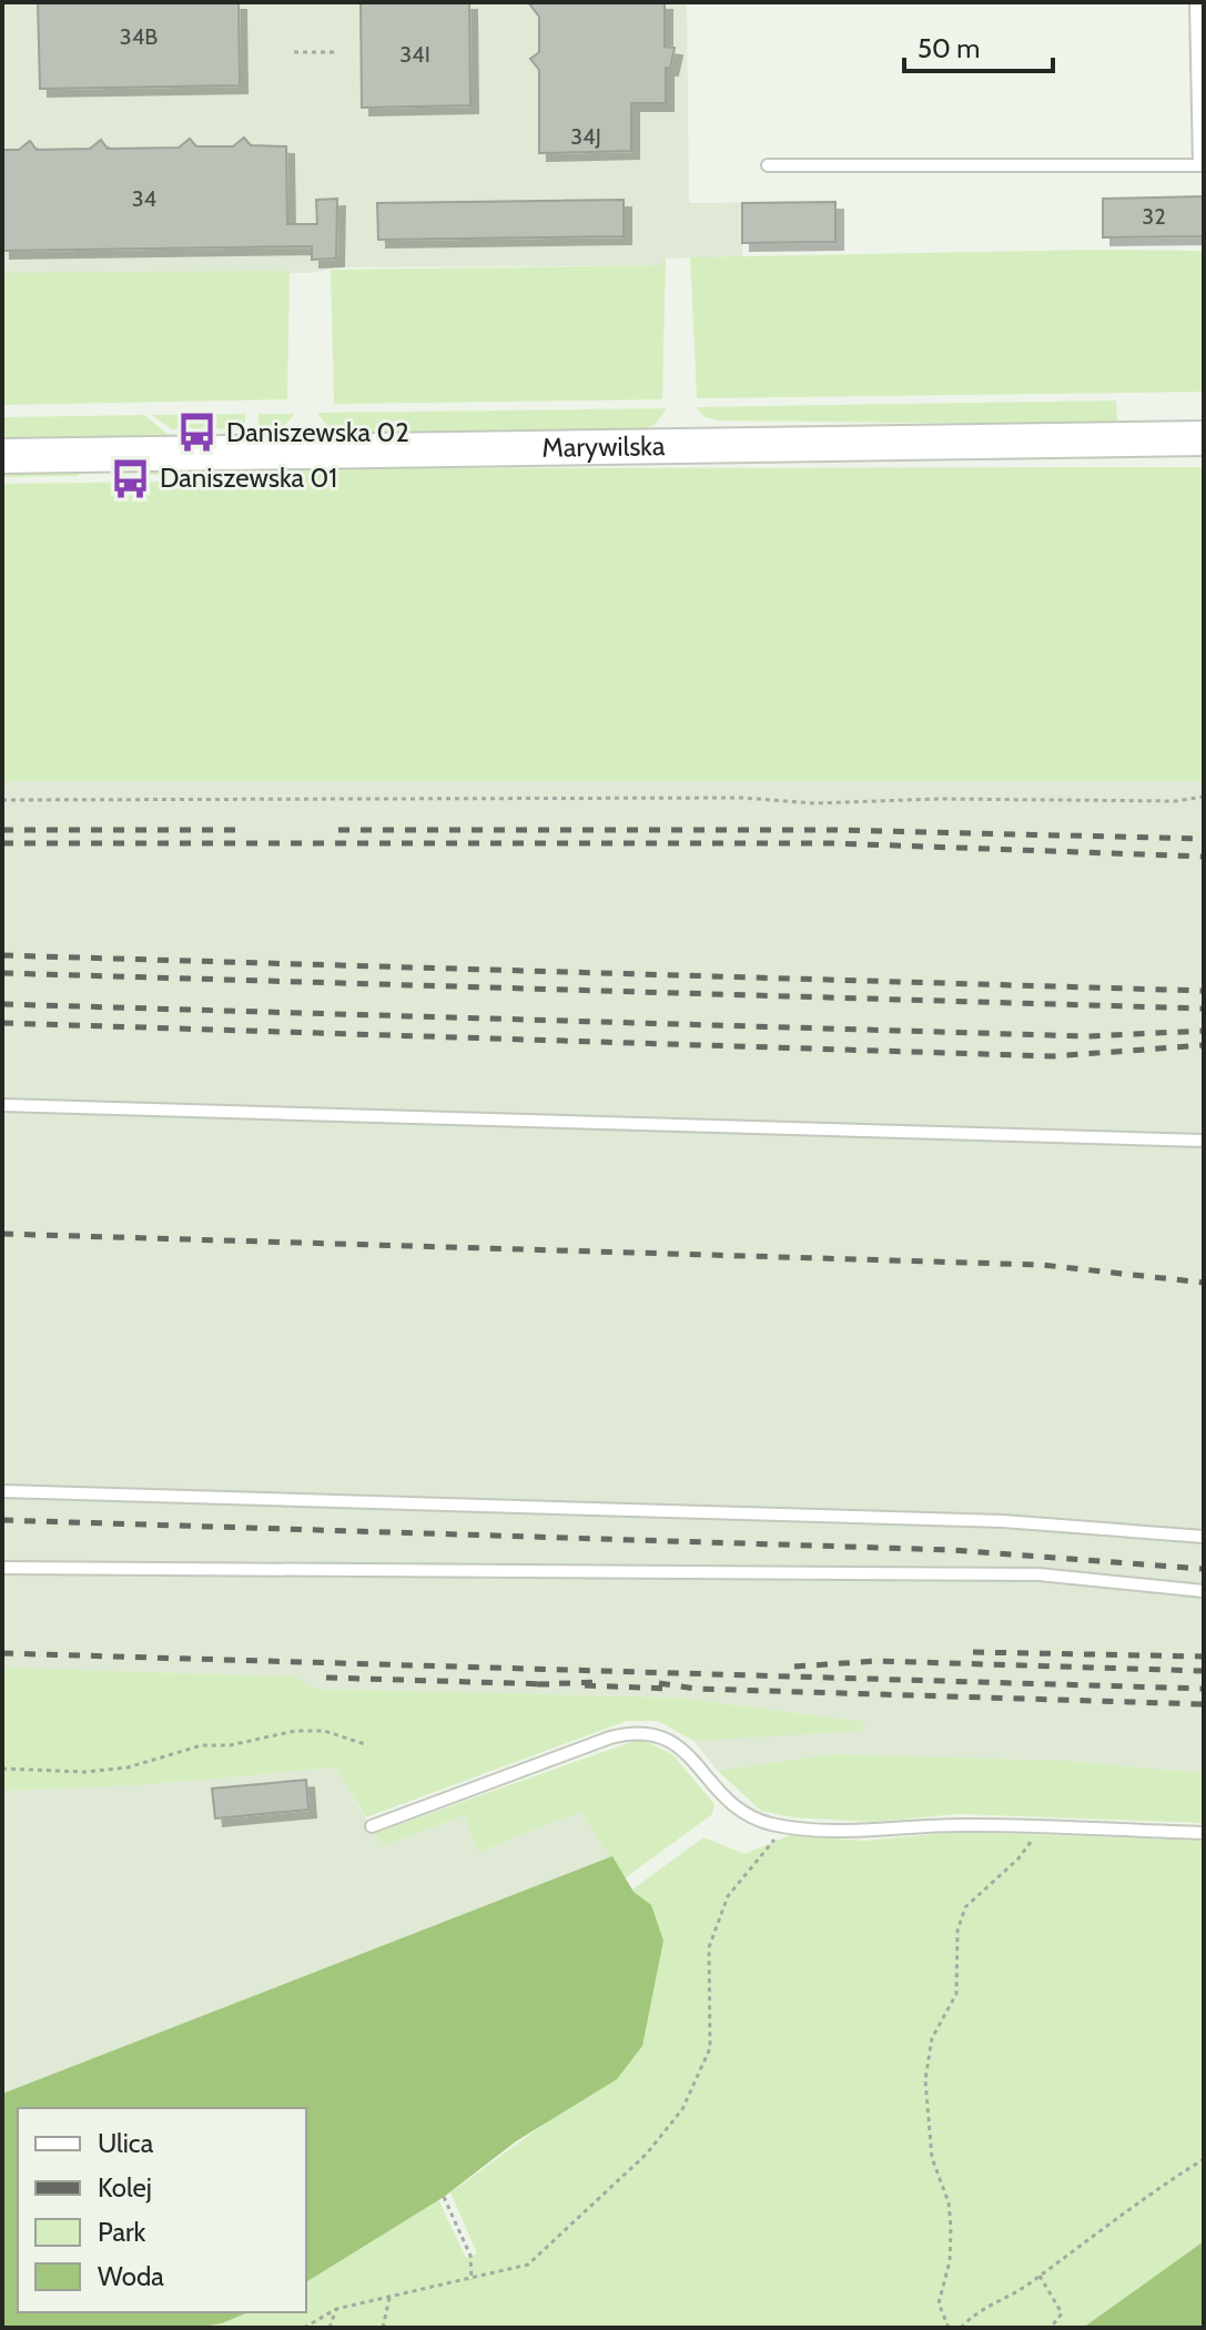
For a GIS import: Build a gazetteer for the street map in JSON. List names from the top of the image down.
{
  "streets": {
    "main road": ["Marywilska"]
  },
  "places": {
    "bus stop": ["Daniszewska 02", "Daniszewska 01"]
  },
  "house_numbers": [
    "34B",
    "34I",
    "34J",
    "34",
    "32"
  ],
  "legend": [
    "Ulica",
    "Kolej",
    "Park",
    "Woda"
  ],
  "scale_bar": "50 m"
}
